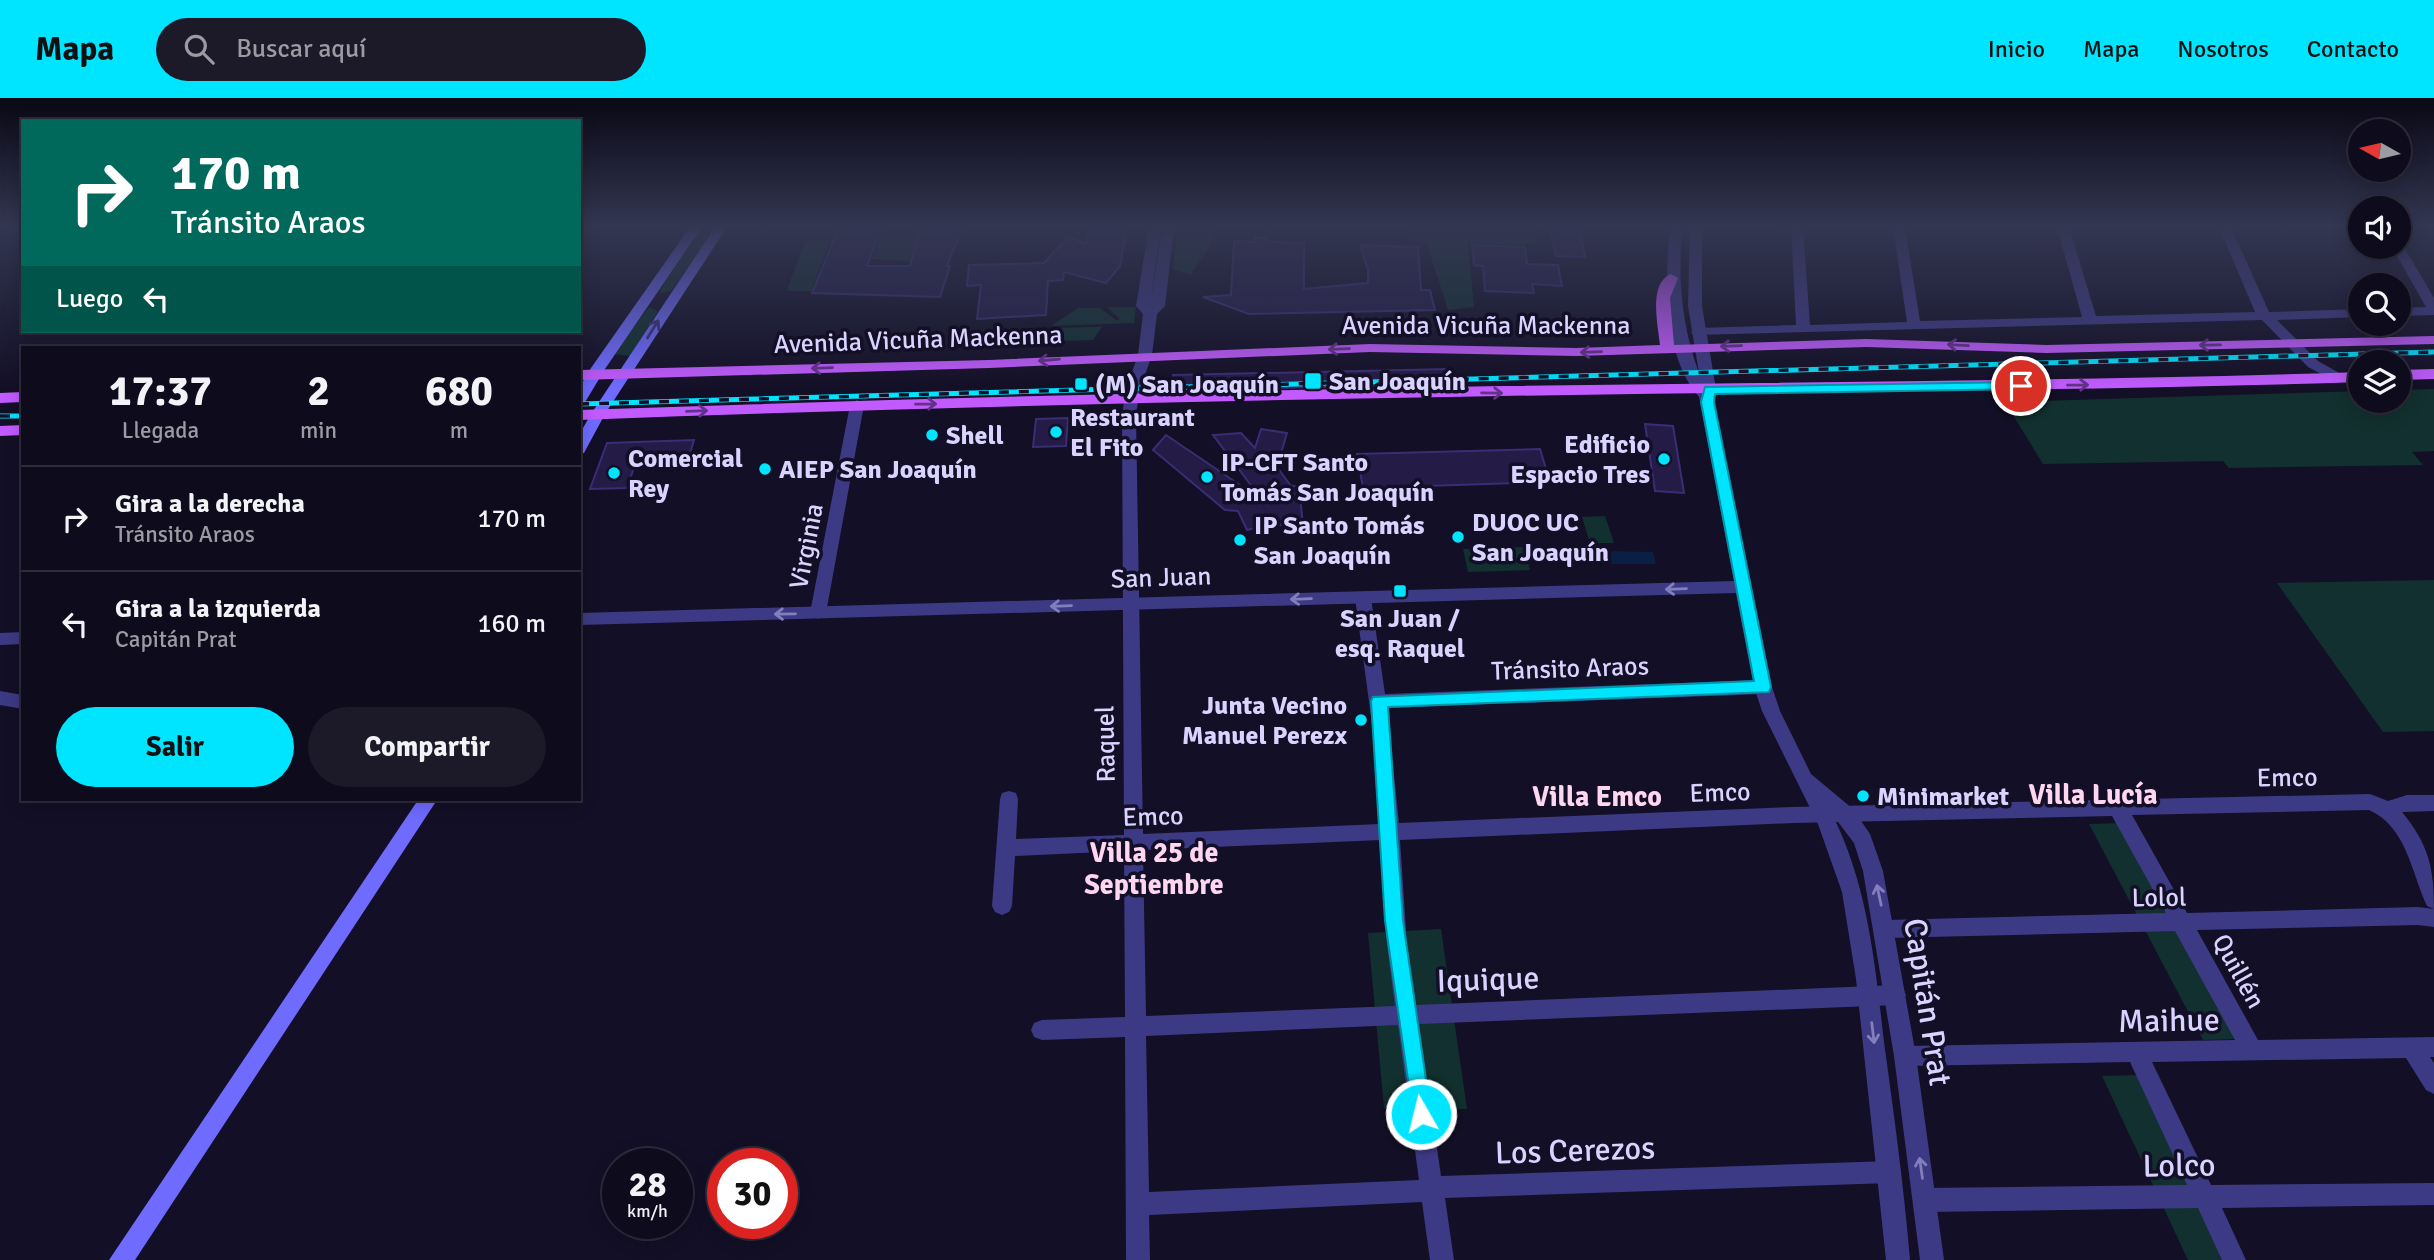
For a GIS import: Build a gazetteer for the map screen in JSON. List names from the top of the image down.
{
  "streets": {
    "main road": ["Avenida Vicuña Mackenna"],
    "street": [
      "Virginia",
      "San Juan",
      "Tránsito Araos",
      "Raquel",
      "Emco",
      "Lolol",
      "Quillén",
      "Iquique",
      "Capitán Prat",
      "Maihue",
      "Los Cerezos",
      "Lolco"
    ]
  },
  "crossings": [
    ["Avenida Vicuña Mackenna", "Raquel"],
    ["Virginia", "San Juan"],
    ["San Juan", "Raquel"],
    ["San Juan", "Capitán Prat"],
    ["Tránsito Araos", "Capitán Prat"],
    ["Raquel", "Emco"],
    ["Raquel", "Iquique"],
    ["Raquel", "Los Cerezos"],
    ["Emco", "Quillén"],
    ["Emco", "Capitán Prat"],
    ["Lolol", "Quillén"],
    ["Lolol", "Capitán Prat"],
    ["Quillén", "Maihue"],
    ["Iquique", "Capitán Prat"],
    ["Capitán Prat", "Maihue"],
    ["Capitán Prat", "Los Cerezos"],
    ["Capitán Prat", "Lolco"]
  ],
  "one_way": ["San Juan"],
  "districts": ["Villa Lucía", "Villa Emco", "Villa 25 de Septiembre"],
  "places": {
    "transit": ["San Joaquín", "(M) San Joaquín", "San Juan / esq. Raquel"],
    "other": [
      "Restaurant El Fito",
      "Shell",
      "Edificio Espacio Tres",
      "AIEP San Joaquín",
      "Comercial Rey",
      "IP-CFT Santo Tomás San Joaquín",
      "DUOC UC San Joaquín",
      "IP Santo Tomás San Joaquín",
      "Junta Vecino Manuel Perezx",
      "Minimarket"
    ]
  },
  "north": "left",
  "page": {
    "header": "Mapa",
    "search": "Buscar aquí",
    "nav": [
      "Inicio",
      "Mapa",
      "Nosotros",
      "Contacto"
    ],
    "turn": ["170 m", "Tránsito Araos"],
    "then": "Luego",
    "eta": [
      "17:37",
      "Llegada",
      "2",
      "min",
      "680",
      "m"
    ],
    "list": [
      {
        "name": "Gira a la derecha",
        "note": "Tránsito Araos",
        "value": "170 m"
      },
      {
        "name": "Gira a la izquierda",
        "note": "Capitán Prat",
        "value": "160 m"
      }
    ],
    "buttons": ["Salir", "Compartir"],
    "speed": "28 km/h",
    "limit": "30"
  }
}
